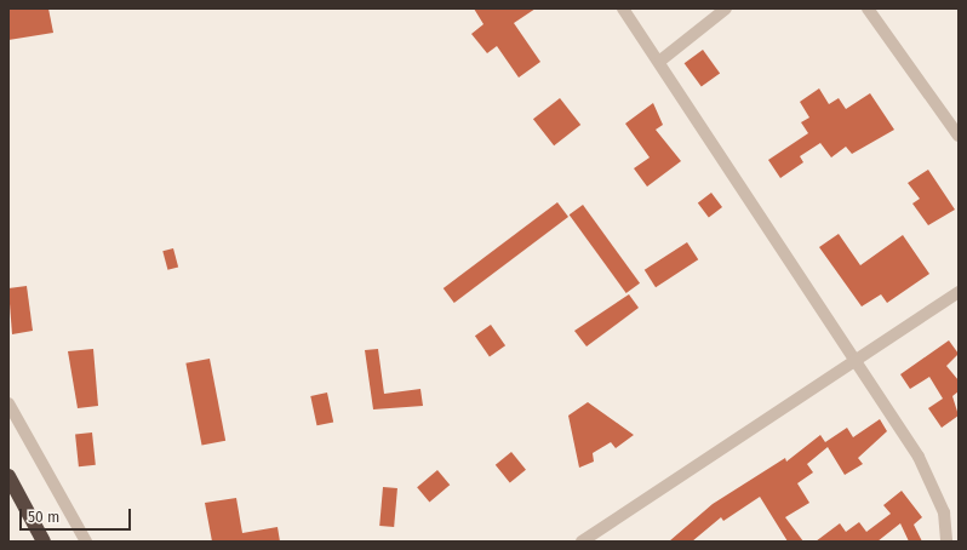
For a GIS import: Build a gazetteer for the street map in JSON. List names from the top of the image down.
{
  "scale_bar": "50 m"
}
